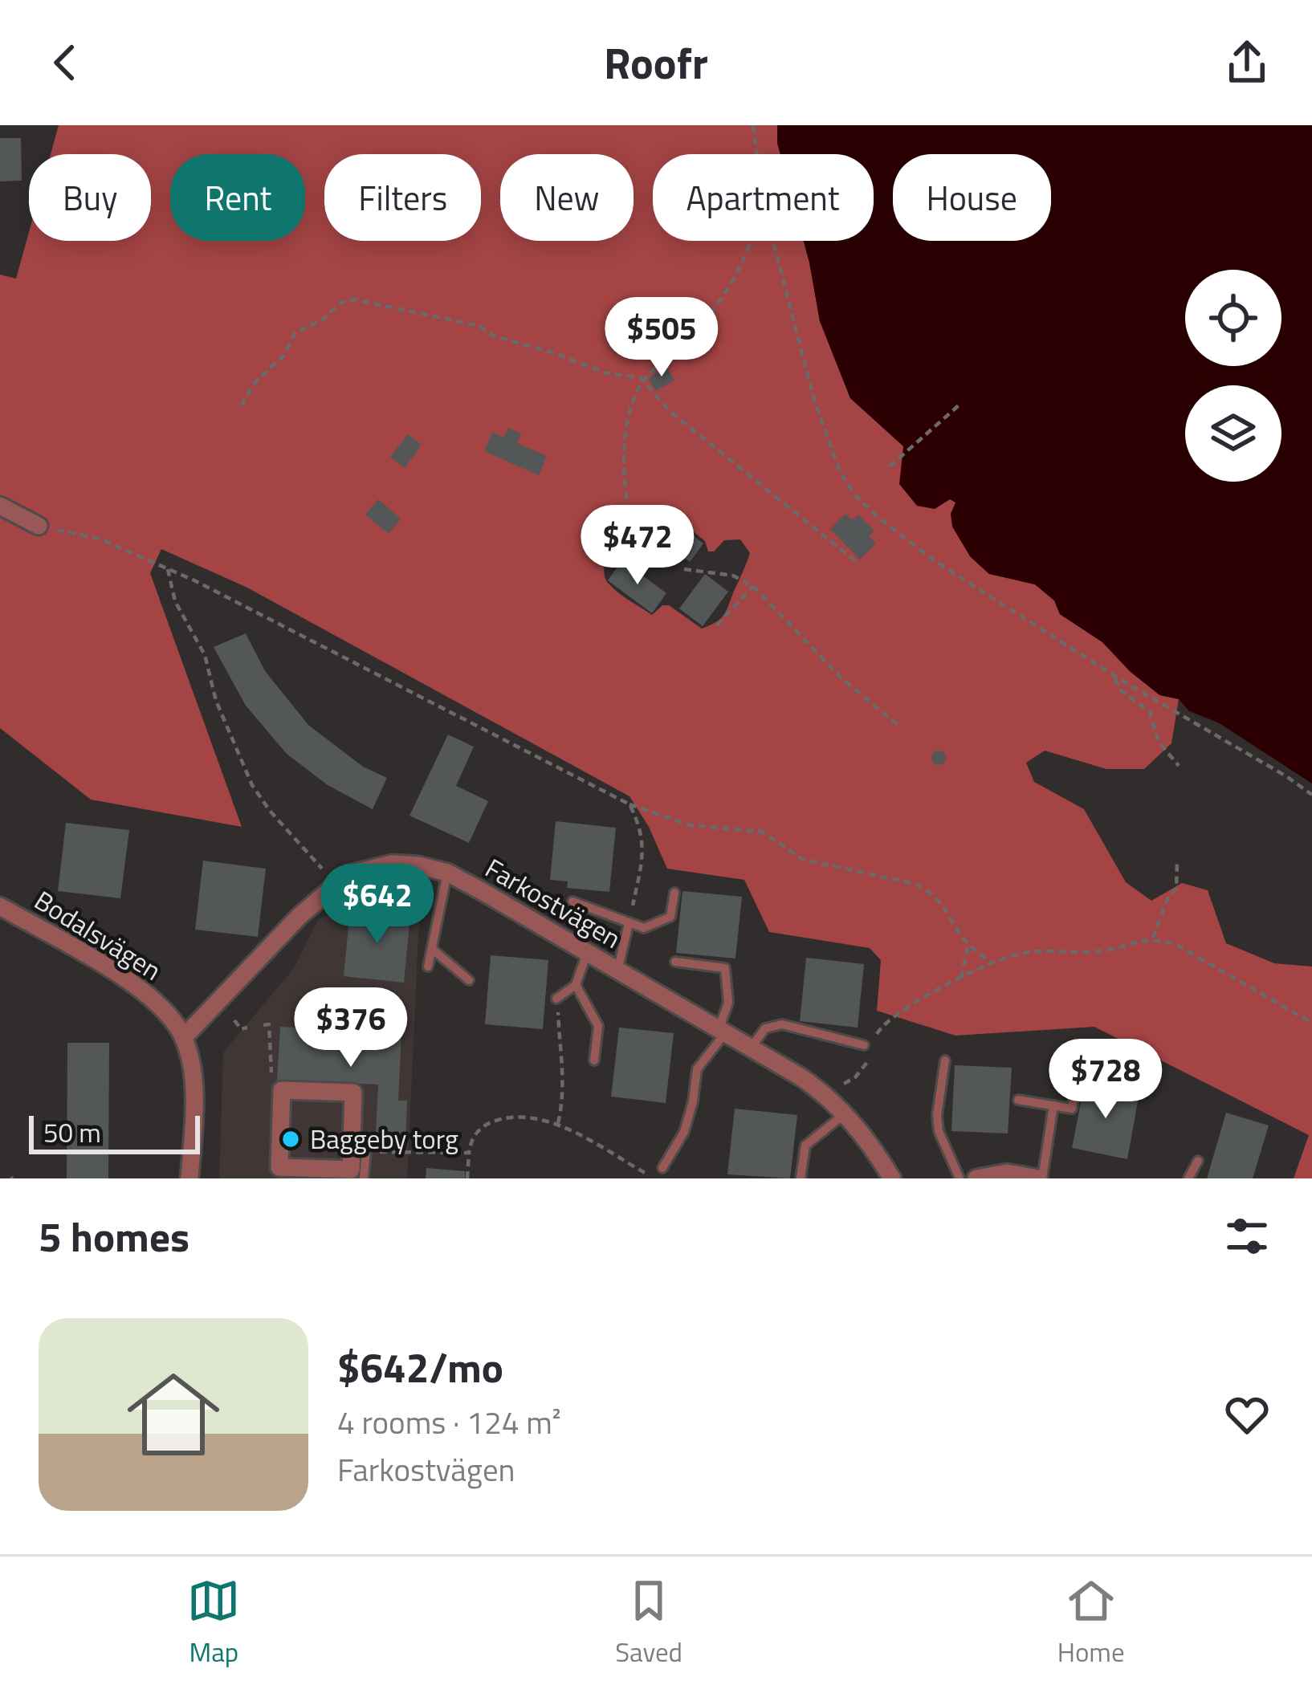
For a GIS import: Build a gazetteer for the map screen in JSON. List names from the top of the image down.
{
  "streets": {
    "street": ["Farkostvägen", "Bodalsvägen"]
  },
  "crossings": [
    ["Farkostvägen", "Bodalsvägen"]
  ],
  "places": ["Baggeby torg"],
  "scale_bar": "50 m",
  "page": {
    "header": "Roofr",
    "chip": [
      "Buy",
      "Rent",
      "Filters",
      "New",
      "Apartment",
      "House"
    ],
    "price": [
      "$505",
      "$472",
      "$642",
      "$376",
      "$728"
    ],
    "scale": "50 m",
    "heading": "5 homes",
    "list": [
      {
        "name": "$642/mo",
        "note": "4 rooms · 124 m² · Farkostvägen"
      }
    ],
    "tabs": ["Map", "Saved", "Home"]
  }
}
